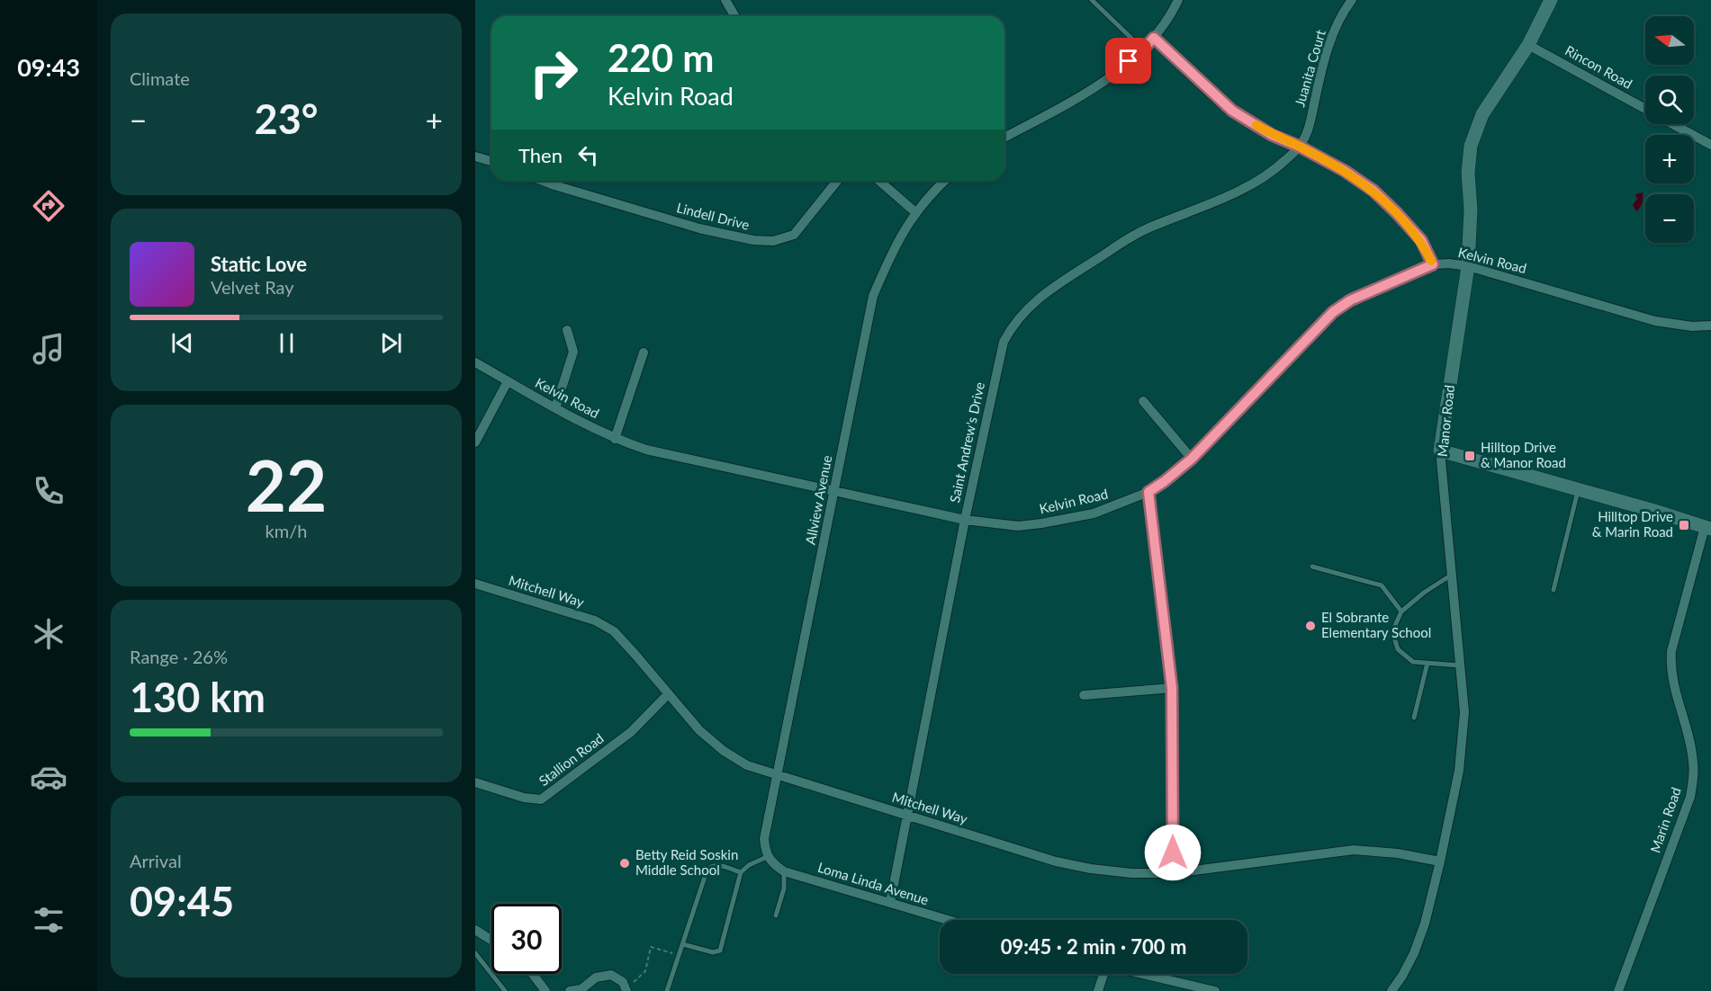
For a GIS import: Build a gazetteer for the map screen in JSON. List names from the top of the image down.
{
  "streets": {
    "street": [
      "Rincon Road",
      "Juanita Court",
      "Lindell Drive",
      "Kelvin Road",
      "Manor Road",
      "Saint Andrew's Drive",
      "Allview Avenue",
      "Mitchell Way",
      "Stallion Road",
      "Marin Road",
      "Loma Linda Avenue"
    ]
  },
  "crossings": [
    ["Rincon Road", "Manor Road"],
    ["Juanita Court", "Saint Andrew's Drive"],
    ["Kelvin Road", "Manor Road"],
    ["Kelvin Road", "Saint Andrew's Drive"],
    ["Kelvin Road", "Allview Avenue"],
    ["Manor Road", "Mitchell Way"],
    ["Saint Andrew's Drive", "Mitchell Way"],
    ["Saint Andrew's Drive", "Loma Linda Avenue"],
    ["Allview Avenue", "Mitchell Way"],
    ["Allview Avenue", "Loma Linda Avenue"],
    ["Mitchell Way", "Stallion Road"]
  ],
  "places": {
    "transit": ["Hilltop Drive & Manor Road", "Hilltop Drive & Marin Road"],
    "other": ["El Sobrante Elementary School", "Betty Reid Soskin Middle School"]
  },
  "north": "left",
  "page": {
    "tabs": "09:43",
    "tile": [
      "Climate",
      ["22", "km/h"],
      ["Range · 26%", "130 km"],
      ["Arrival", "09:45"]
    ],
    "map_buttons": ["+", "−"],
    "turn": ["220 m", "Kelvin Road"],
    "heat": ["−", "23°", "+"],
    "then": "Then",
    "song": ["Static Love", "Velvet Ray"],
    "limit": "30",
    "trip": "09:45 · 2 min · 700 m"
  }
}
